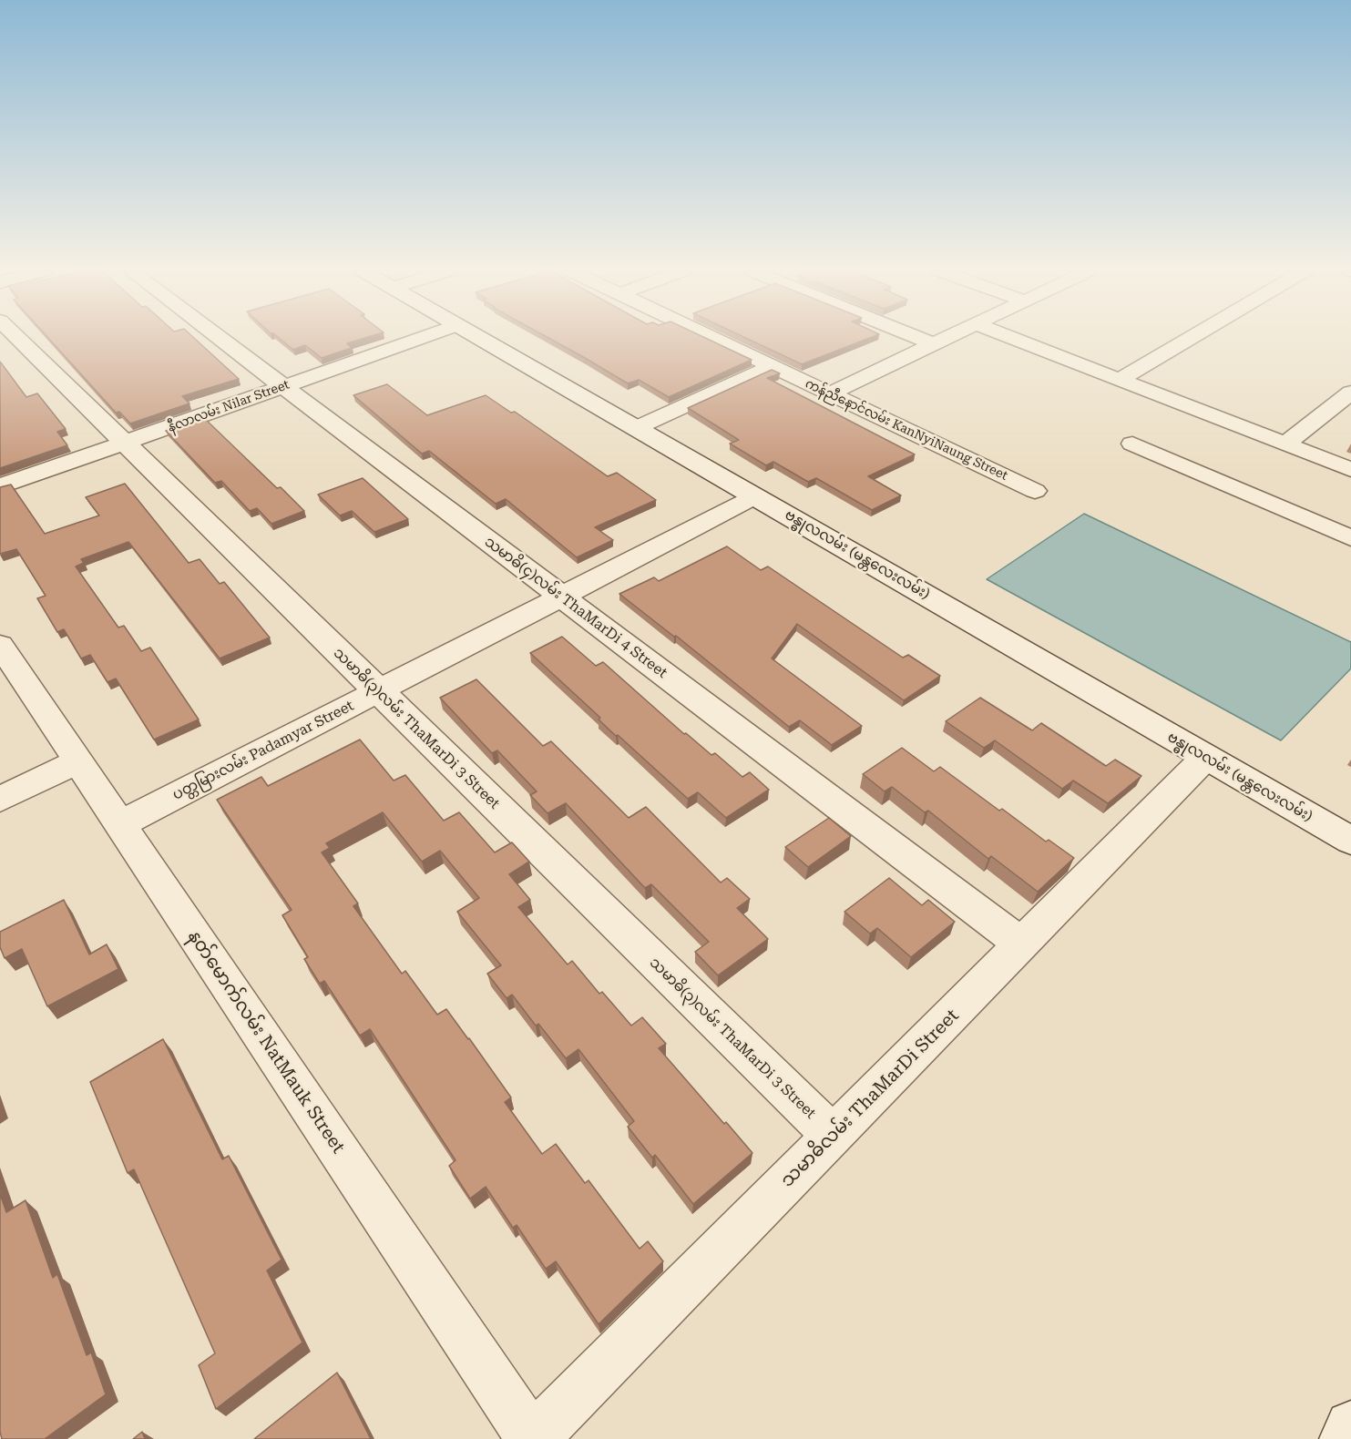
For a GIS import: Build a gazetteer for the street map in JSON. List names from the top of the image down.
{
  "streets": {
    "street": [
      "နီလာလမ်း Nilar Street",
      "ကန်ညီနောင်လမ်း KanNyiNaung Street",
      "ဗန္ဓုလလမ်း (မန္တလေးလမ်း)",
      "သမာဓိ(၄)လမ်း ThaMarDi 4 Street",
      "သမာဓိ(၃)လမ်း ThaMarDi 3 Street",
      "ပတ္တမြားလမ်း Padamyar Street",
      "နတ်မောက်လမ်း NatMauk Street",
      "သမာဓိလမ်း ThaMarDi Street"
    ]
  },
  "crossings": [
    ["နီလာလမ်း Nilar Street", "သမာဓိ(၄)လမ်း ThaMarDi 4 Street"],
    ["နီလာလမ်း Nilar Street", "သမာဓိ(၃)လမ်း ThaMarDi 3 Street"],
    ["ဗန္ဓုလလမ်း (မန္တလေးလမ်း)", "ပတ္တမြားလမ်း Padamyar Street"],
    ["ဗန္ဓုလလမ်း (မန္တလေးလမ်း)", "သမာဓိလမ်း ThaMarDi Street"],
    ["သမာဓိ(၄)လမ်း ThaMarDi 4 Street", "ပတ္တမြားလမ်း Padamyar Street"],
    ["သမာဓိ(၄)လမ်း ThaMarDi 4 Street", "သမာဓိလမ်း ThaMarDi Street"],
    ["သမာဓိ(၃)လမ်း ThaMarDi 3 Street", "ပတ္တမြားလမ်း Padamyar Street"],
    ["သမာဓိ(၃)လမ်း ThaMarDi 3 Street", "သမာဓိလမ်း ThaMarDi Street"],
    ["ပတ္တမြားလမ်း Padamyar Street", "နတ်မောက်လမ်း NatMauk Street"],
    ["နတ်မောက်လမ်း NatMauk Street", "သမာဓိလမ်း ThaMarDi Street"]
  ]
}
